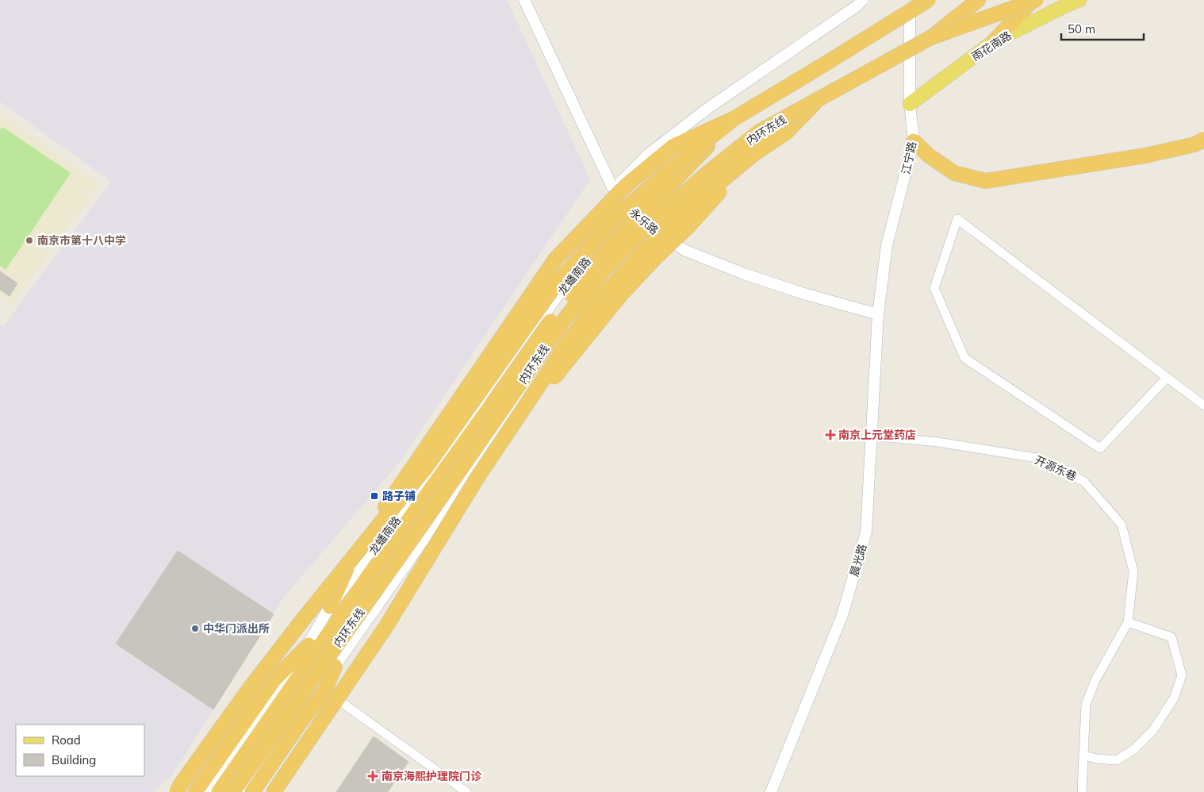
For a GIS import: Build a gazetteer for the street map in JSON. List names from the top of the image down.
{
  "streets": {
    "highway": ["内环东线"],
    "main road": ["雨花南路"],
    "street": [
      "江宁路",
      "永乐路",
      "龙蟠南路",
      "开源东巷",
      "晨光路"
    ]
  },
  "crossings": [
    ["雨花南路", "江宁路"],
    ["江宁路", "永乐路"],
    ["江宁路", "晨光路"],
    ["永乐路", "龙蟠南路"],
    ["永乐路", "晨光路"],
    ["开源东巷", "晨光路"]
  ],
  "places": {
    "other": ["南京市第十八中学", "中华门派出所"],
    "health": ["南京上元堂药店", "南京海熙护理院门诊"],
    "transit": ["路子铺"]
  },
  "legend": ["Road", "Building"],
  "scale_bar": "50 m"
}
